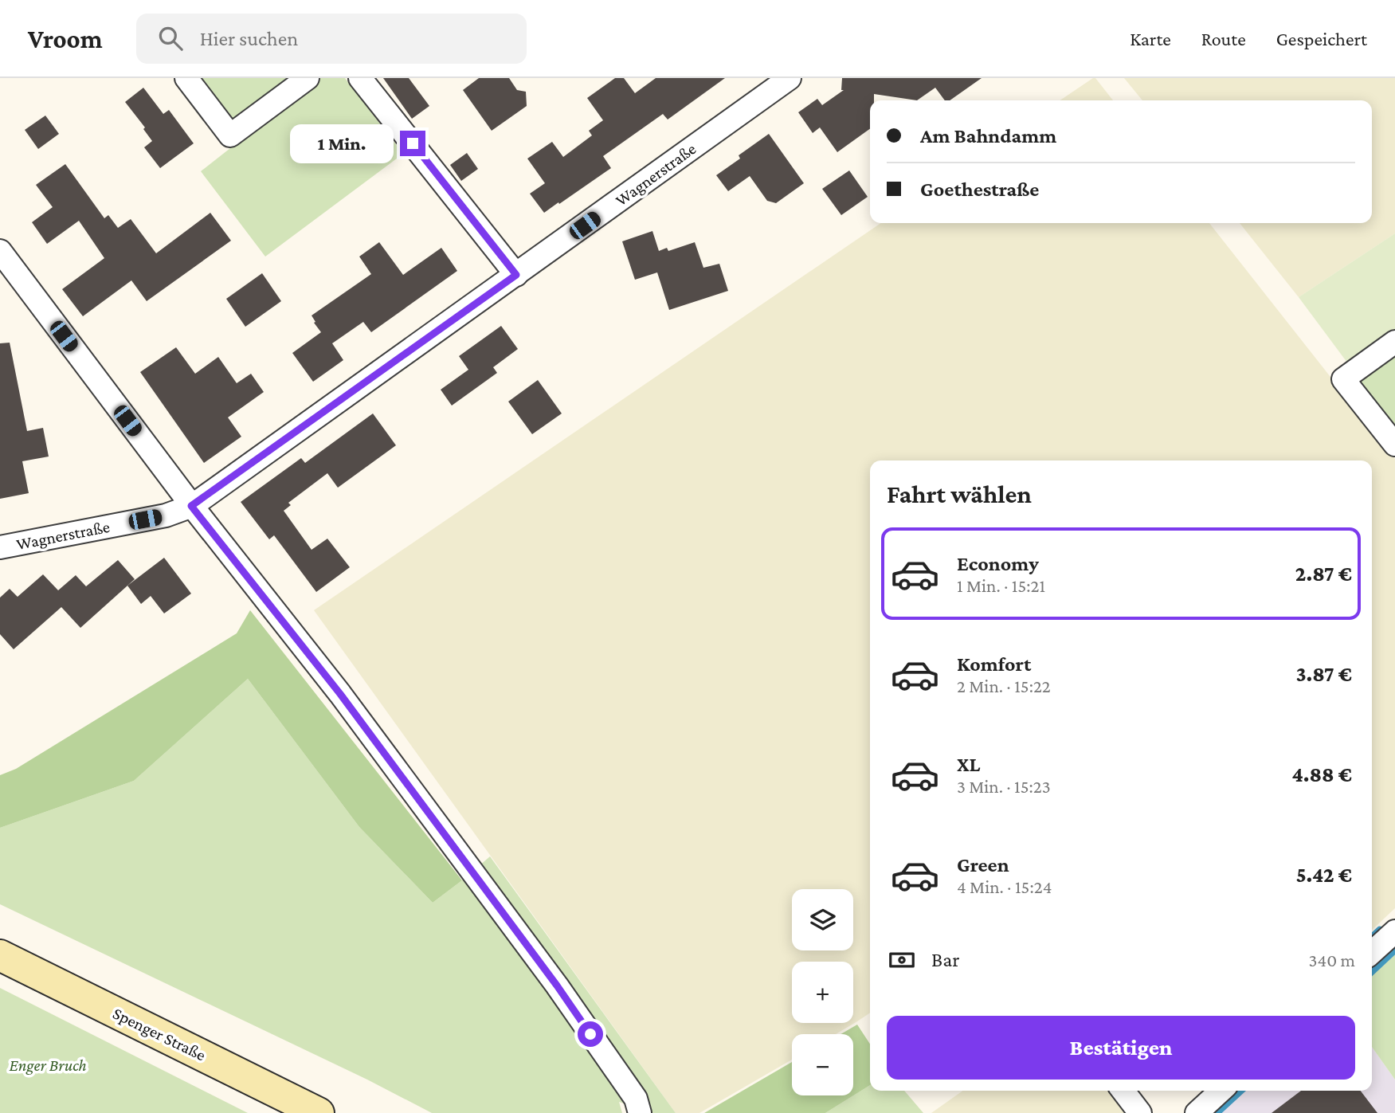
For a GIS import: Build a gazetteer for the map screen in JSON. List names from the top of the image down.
{
  "streets": {
    "street": ["Wagnerstraße", "Spenger Straße"]
  },
  "parks": ["Enger Bruch"],
  "page": {
    "header": "Vroom",
    "search": "Hier suchen",
    "nav": ["Karte", "Route", "Gespeichert"],
    "banner": ["Am Bahndamm", "Goethestraße"],
    "bubble": "1 Min.",
    "heading": "Fahrt wählen",
    "list": [
      {
        "name": "Economy",
        "note": "1 Min. · 15:21",
        "value": "2.87 €"
      },
      {
        "name": "Komfort",
        "note": "2 Min. · 15:22",
        "value": "3.87 €"
      },
      {
        "name": "XL",
        "note": "3 Min. · 15:23",
        "value": "4.88 €"
      },
      {
        "name": "Green",
        "note": "4 Min. · 15:24",
        "value": "5.42 €"
      }
    ],
    "map_buttons": ["+", "−"],
    "pay": ["Bar", "340 m"],
    "buttons": "Bestätigen"
  }
}
